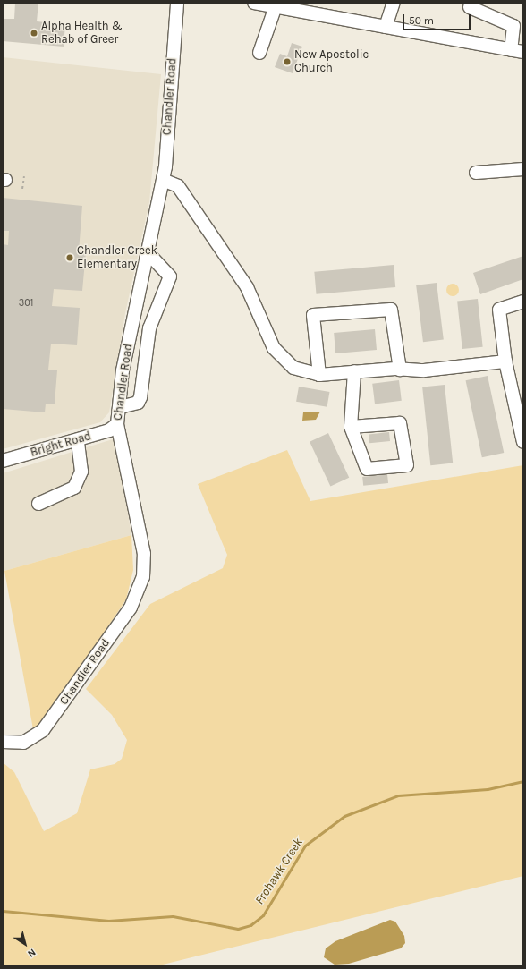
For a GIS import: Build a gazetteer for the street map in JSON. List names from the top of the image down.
{
  "streets": {
    "street": ["Chandler Road", "Bright Road"]
  },
  "crossings": [
    ["Chandler Road", "Bright Road"]
  ],
  "water": ["Frohawk Creek"],
  "places": ["Alpha Health & Rehab of Greer", "New Apostolic Church", "Chandler Creek Elementary"],
  "house_numbers": ["301"],
  "scale_bar": "50 m",
  "north": "bottom right"
}
